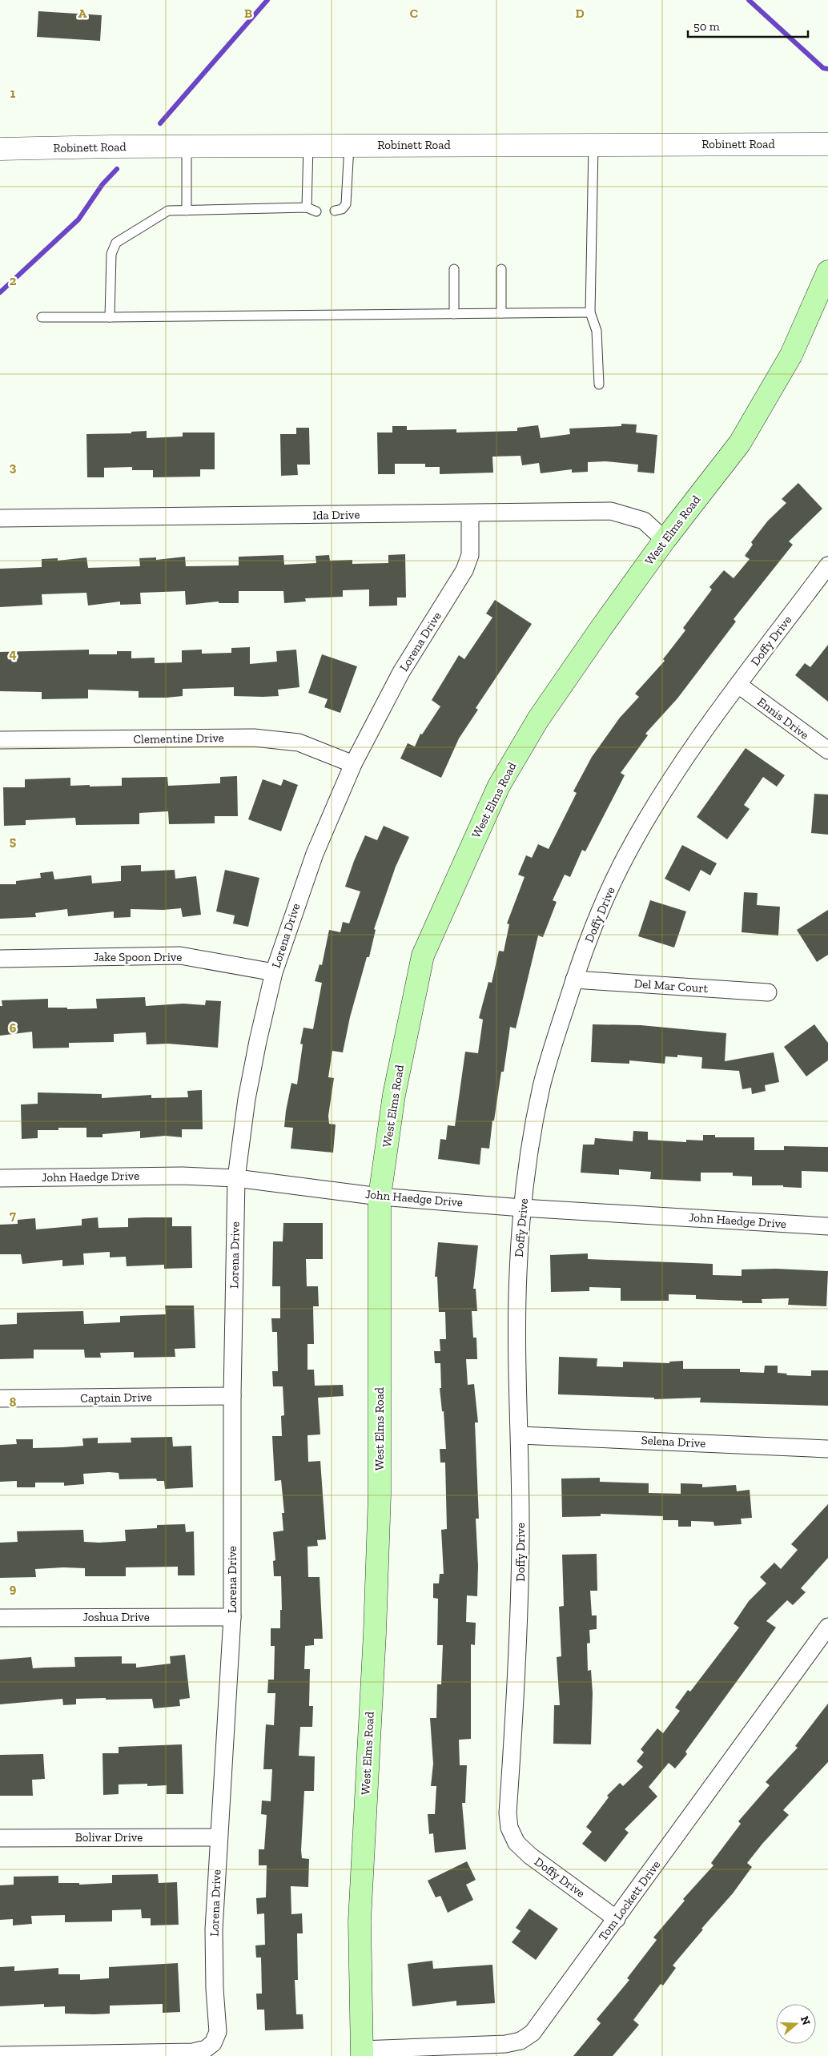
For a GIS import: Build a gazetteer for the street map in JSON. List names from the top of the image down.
{
  "streets": {
    "main road": ["West Elms Road"],
    "street": [
      "Robinett Road",
      "Ida Drive",
      "Doffy Drive",
      "Lorena Drive",
      "Ennis Drive",
      "Clementine Drive",
      "Jake Spoon Drive",
      "Del Mar Court",
      "John Haedge Drive",
      "Captain Drive",
      "Selena Drive",
      "Joshua Drive",
      "Bolivar Drive",
      "Tom Lockett Drive"
    ]
  },
  "crossings": [
    ["Ida Drive", "West Elms Road"],
    ["Ida Drive", "Lorena Drive"],
    ["West Elms Road", "John Haedge Drive"],
    ["West Elms Road", "Tom Lockett Drive"],
    ["Doffy Drive", "Ennis Drive"],
    ["Doffy Drive", "Del Mar Court"],
    ["Doffy Drive", "John Haedge Drive"],
    ["Doffy Drive", "Selena Drive"],
    ["Doffy Drive", "Tom Lockett Drive"],
    ["Lorena Drive", "Clementine Drive"],
    ["Lorena Drive", "Jake Spoon Drive"],
    ["Lorena Drive", "John Haedge Drive"],
    ["Lorena Drive", "Captain Drive"],
    ["Lorena Drive", "Joshua Drive"],
    ["Lorena Drive", "Bolivar Drive"]
  ],
  "scale_bar": "50 m",
  "north": "right",
  "grid": {
    "columns": [
      "A",
      "B",
      "C",
      "D"
    ],
    "rows": [
      "1",
      "2",
      "3",
      "4",
      "5",
      "6",
      "7",
      "8",
      "9"
    ]
  }
}
